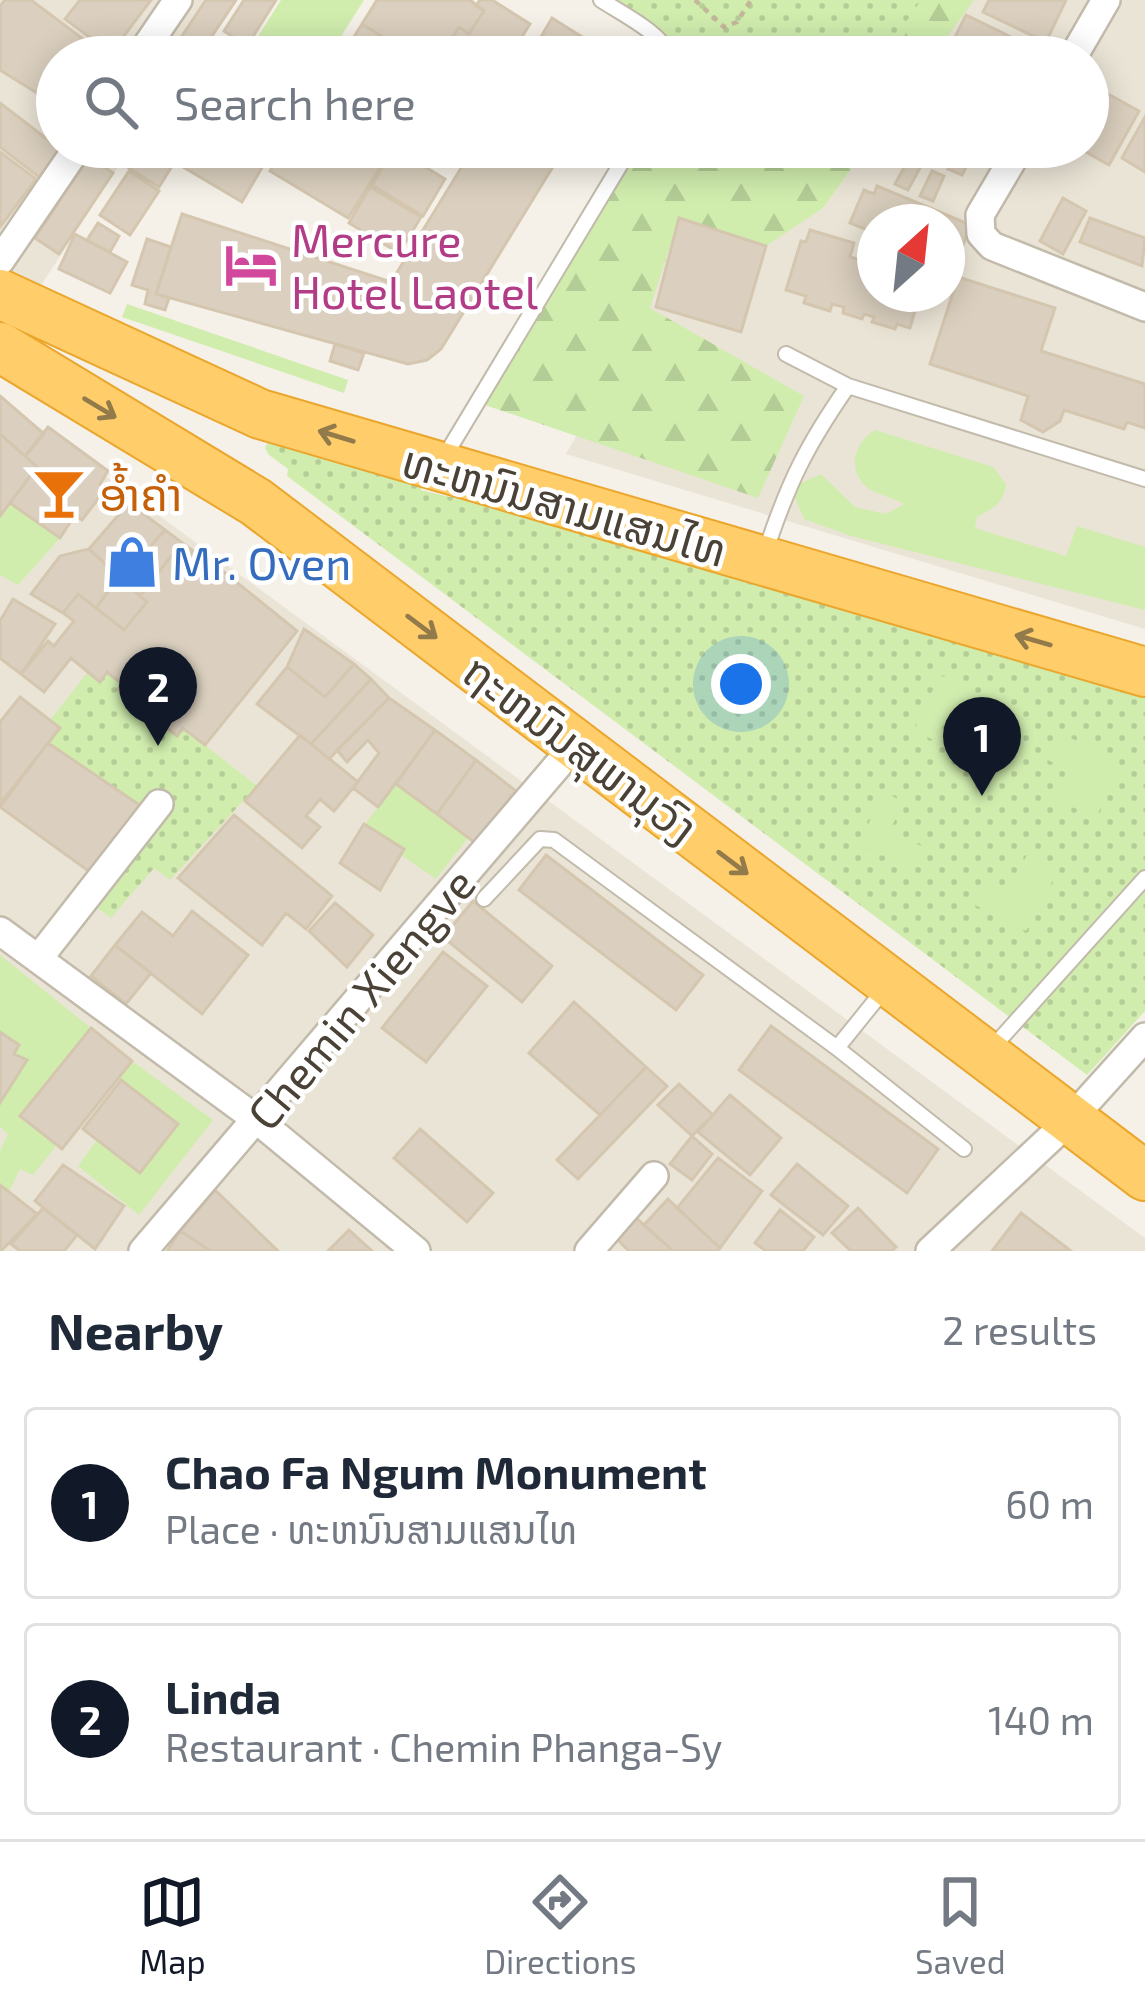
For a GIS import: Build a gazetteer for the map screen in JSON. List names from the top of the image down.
{
  "streets": {
    "highway": ["ທະຫນົນສາມແສນໄທ", "ຖະຫນົນສຸພານຸວົງ"],
    "street": ["Chemin Xiengve"]
  },
  "crossings": [
    ["ຖະຫນົນສຸພານຸວົງ", "Chemin Xiengve"]
  ],
  "one_way": ["ທະຫນົນສາມແສນໄທ", "ຖະຫນົນສຸພານຸວົງ"],
  "places": {
    "hotel": ["Mercure Hotel Laotel"],
    "bar": ["ອ້ຳຄຳ"],
    "shop": ["Mr. Oven"]
  },
  "north": "top right",
  "page": {
    "search": "Search here",
    "pins": ["2", "1"],
    "heading": ["Nearby", "2 results"],
    "list": [
      {
        "mark": "1",
        "name": "Chao Fa Ngum Monument",
        "note": "Place · ທະຫນົນສາມແສນໄທ",
        "value": "60 m"
      },
      {
        "mark": "2",
        "name": "Linda",
        "note": "Restaurant · Chemin Phanga-Sy",
        "value": "140 m"
      }
    ],
    "nav": ["Map", "Directions", "Saved"]
  }
}
